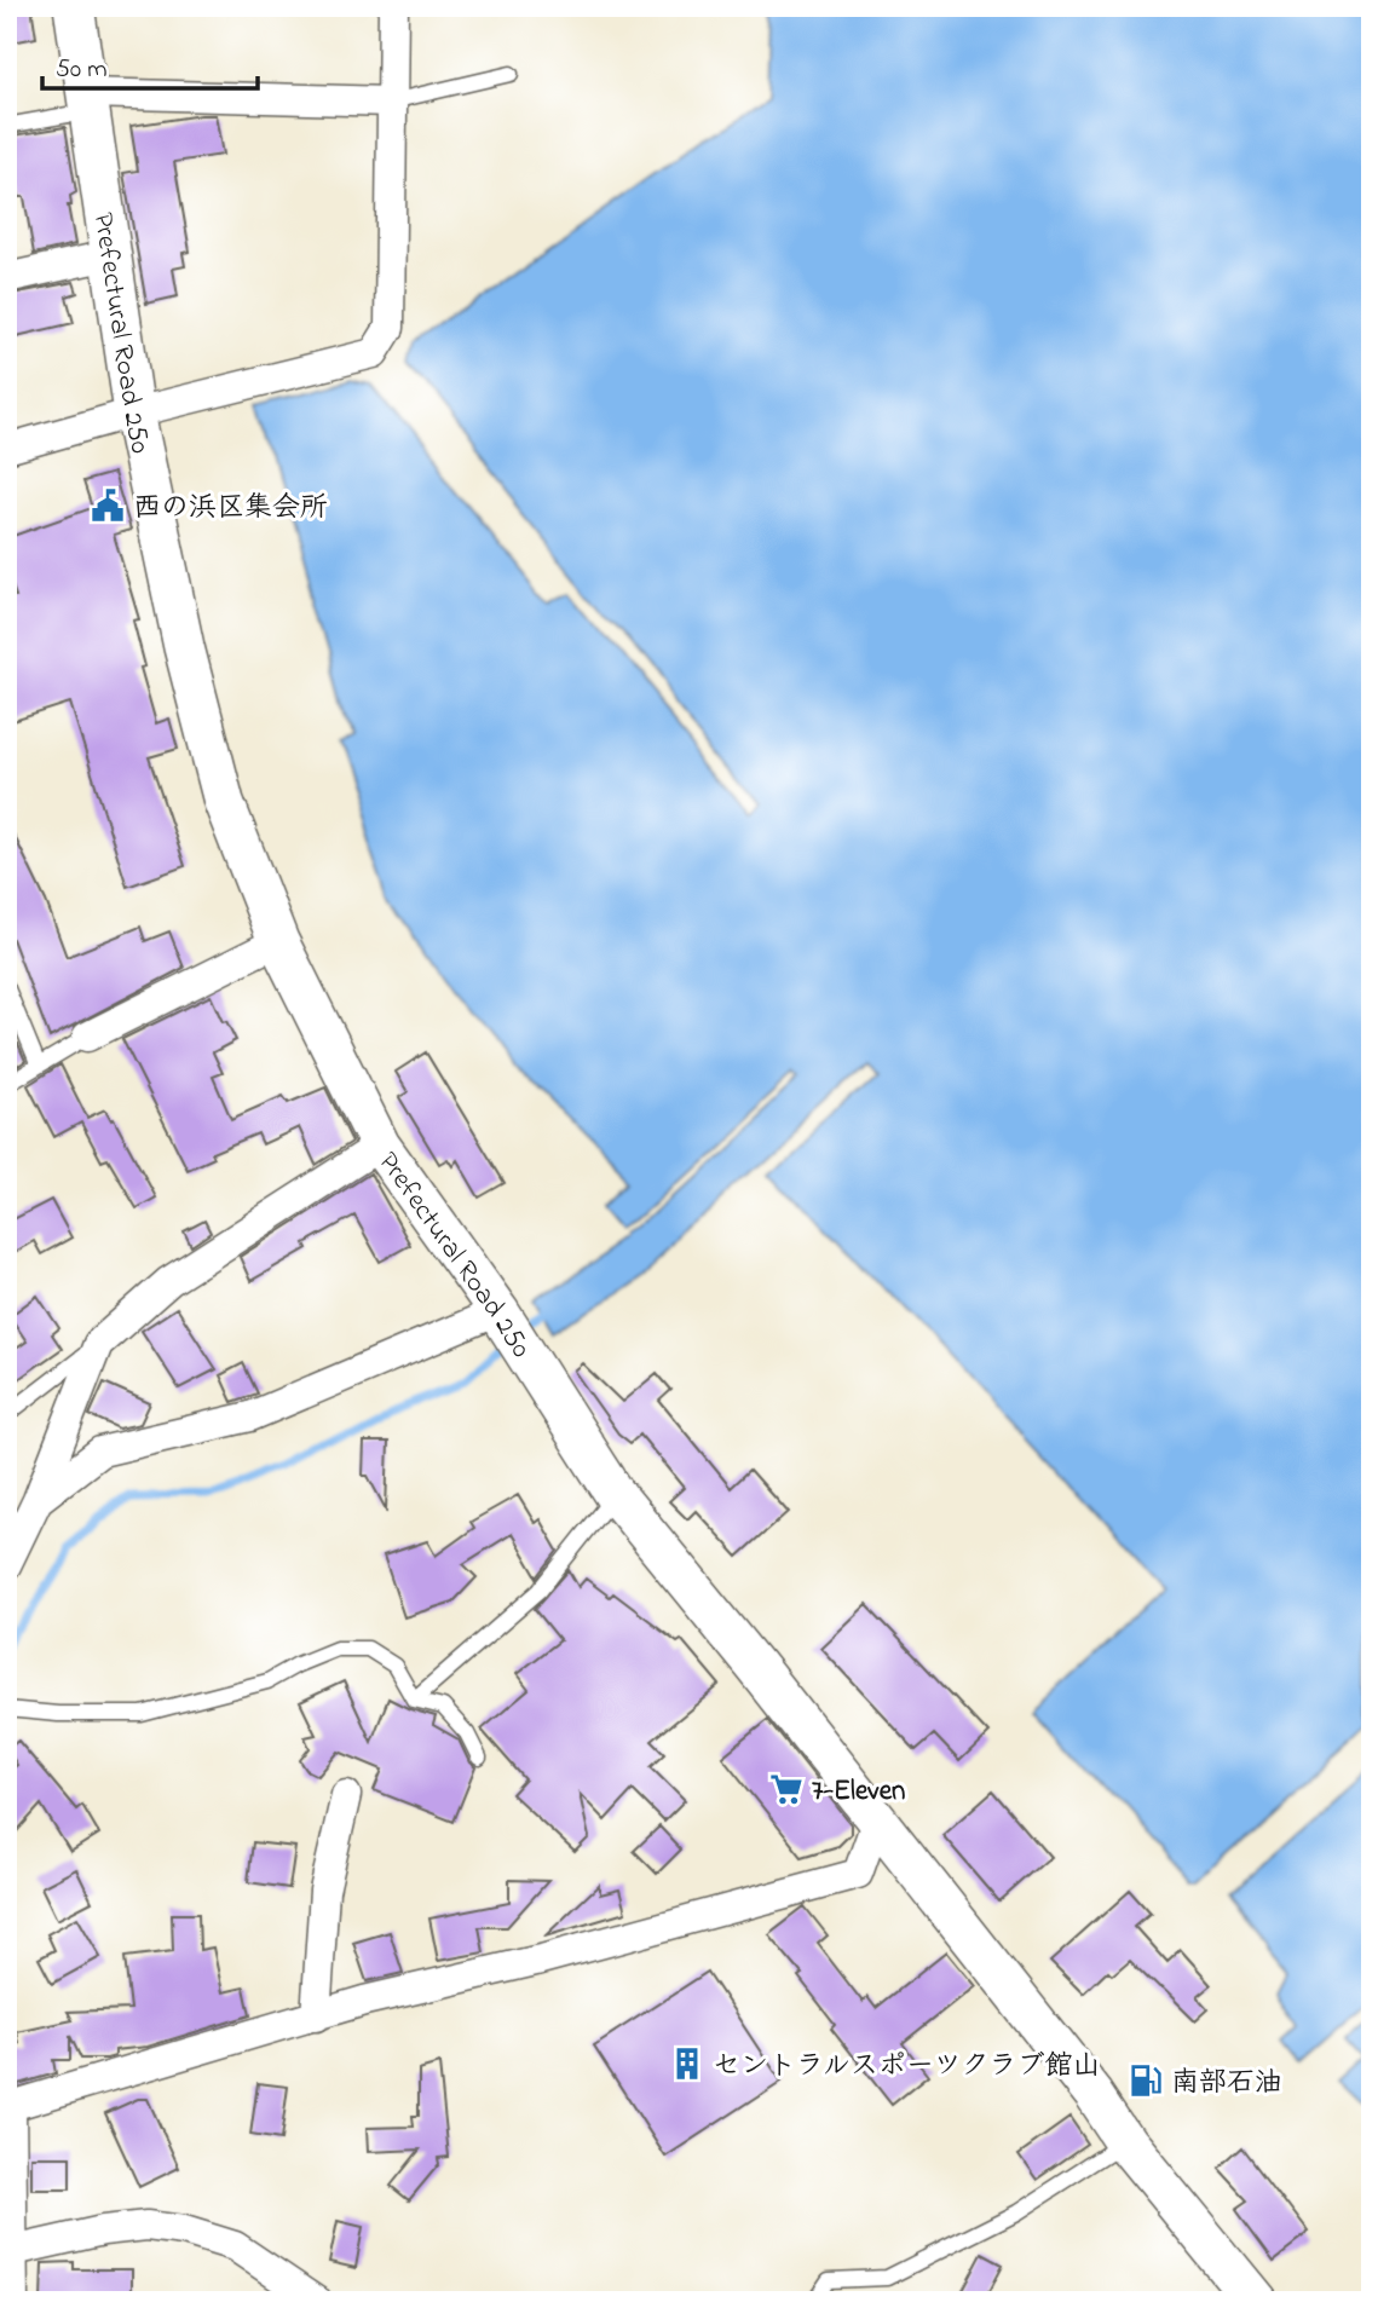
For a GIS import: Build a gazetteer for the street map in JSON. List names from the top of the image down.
{
  "streets": {
    "main road": ["Prefectural Road 250"]
  },
  "places": {
    "public building": ["西の浜区集会所"],
    "supermarket": ["7-Eleven"],
    "building": ["セントラルスポーツクラブ館山"],
    "fuel station": ["南部石油"]
  },
  "scale_bar": "50 m"
}
